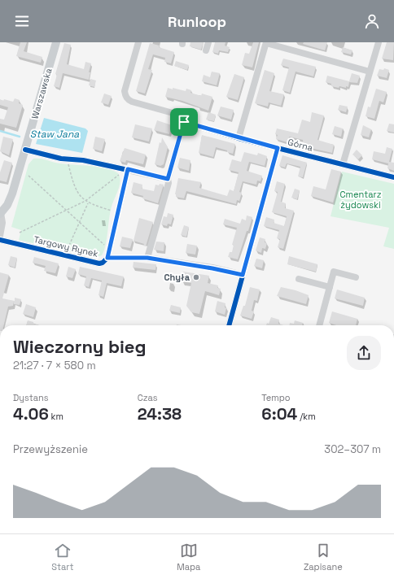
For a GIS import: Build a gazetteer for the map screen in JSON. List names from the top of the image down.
{
  "streets": {
    "main road": ["Warszawska"],
    "street": ["Górna", "Targowy Rynek"]
  },
  "water": ["Staw Jana"],
  "parks": ["Cmentarz żydowski"],
  "places": ["Chyła"],
  "page": {
    "header": "Runloop",
    "heading": ["Wieczorny bieg", "21:27 · 7 × 580 m"],
    "stats": [
      ["Dystans", "4.06 km"],
      ["Czas", "24:38"],
      ["Tempo", "6:04 /km"]
    ],
    "chart": ["Przewyższenie", "302–307 m"],
    "tabs": ["Start", "Mapa", "Zapisane"]
  }
}
